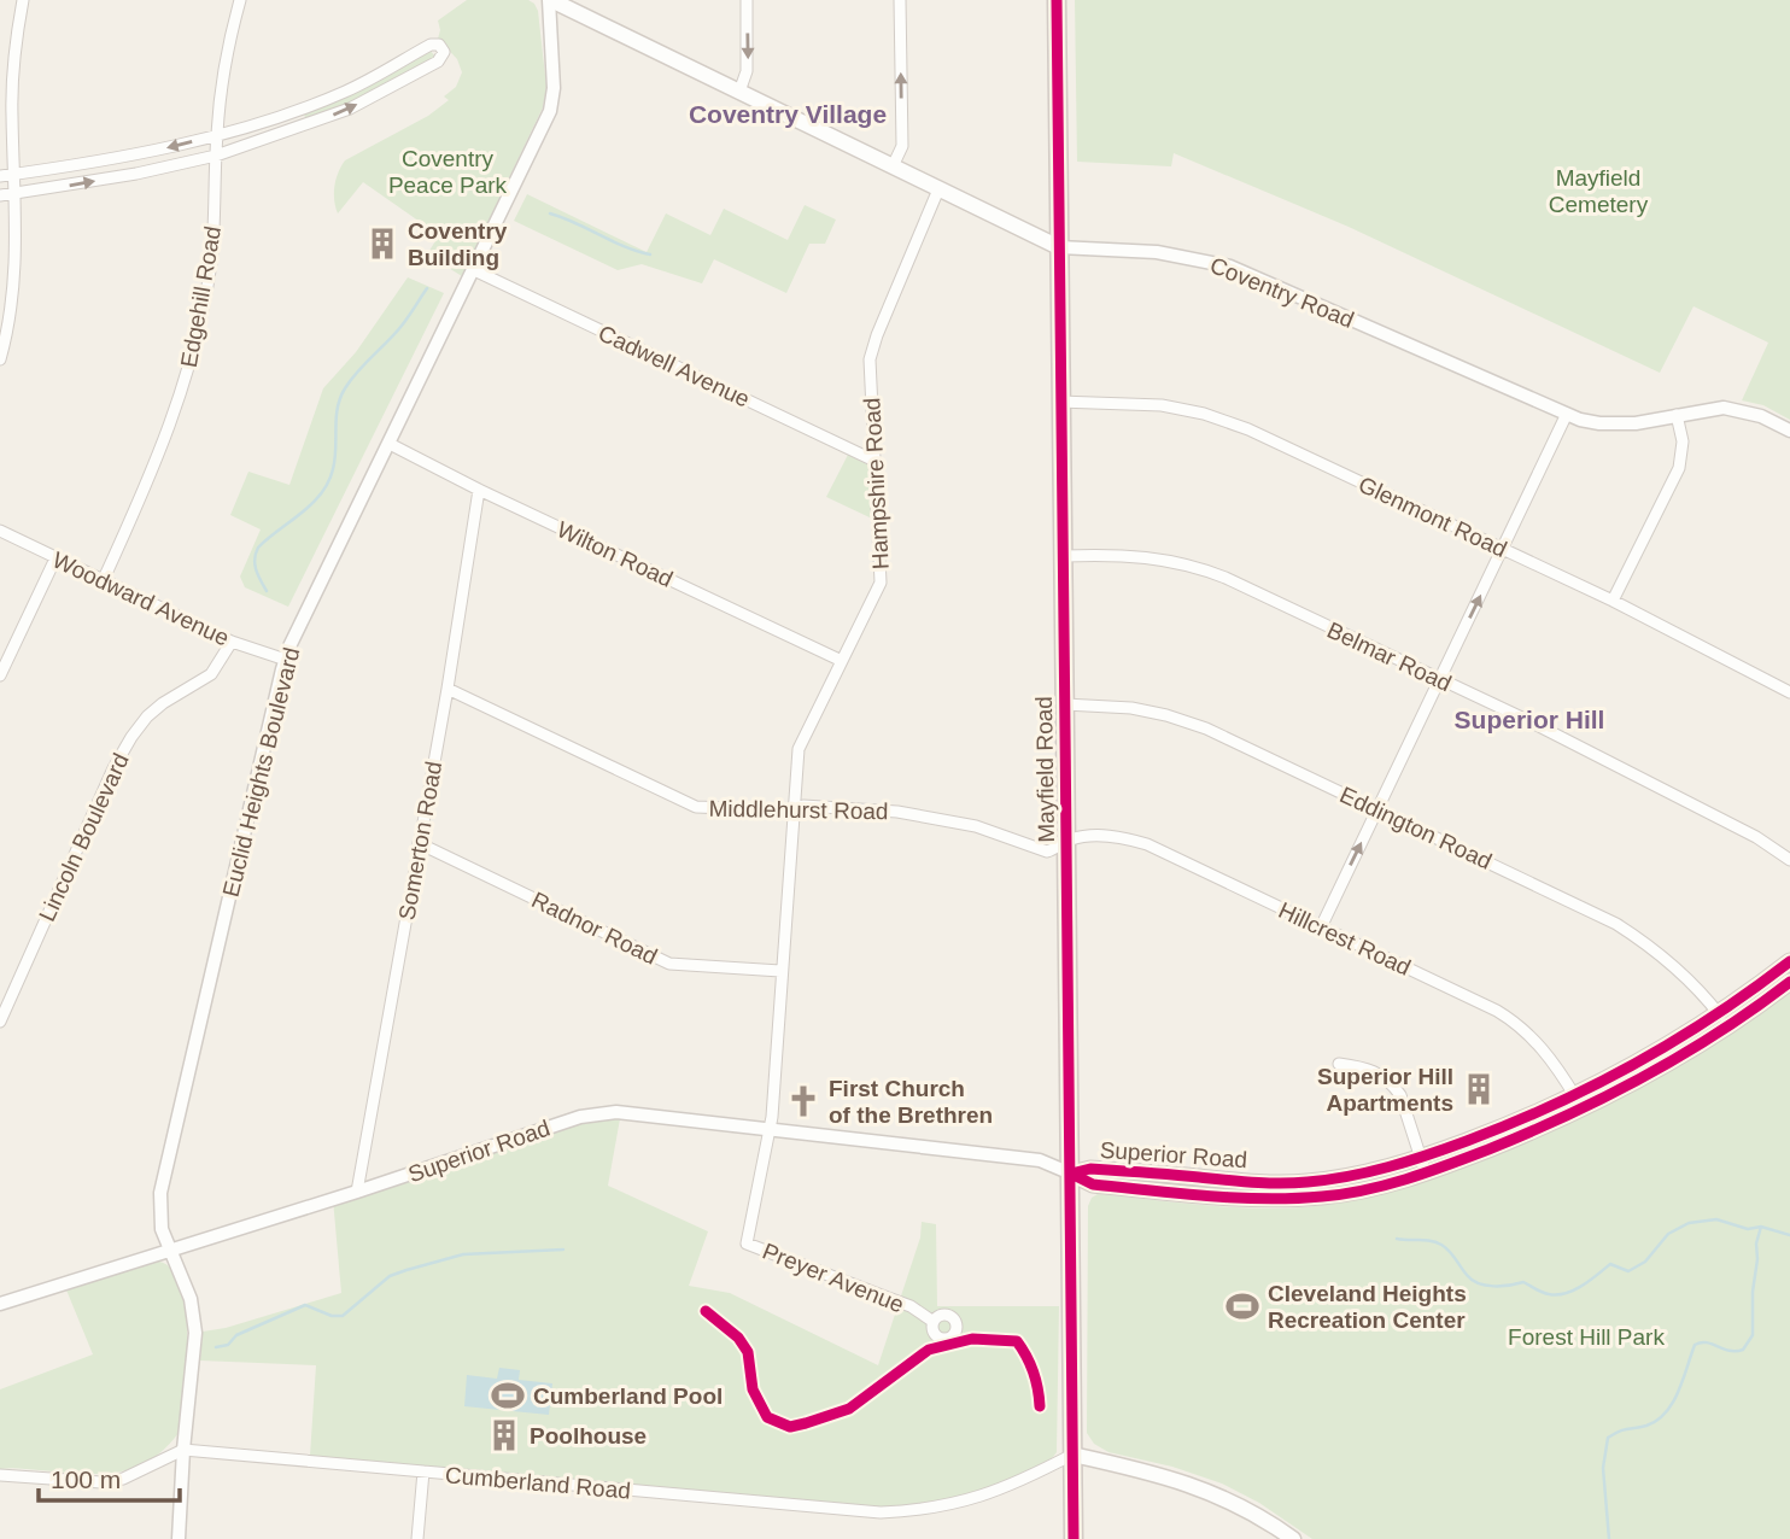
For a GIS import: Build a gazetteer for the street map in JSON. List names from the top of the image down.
{
  "streets": {
    "main road": ["Coventry Road", "Mayfield Road", "Superior Road"],
    "street": [
      "Edgehill Road",
      "Cadwell Avenue",
      "Hampshire Road",
      "Glenmont Road",
      "Wilton Road",
      "Woodward Avenue",
      "Belmar Road",
      "Euclid Heights Boulevard",
      "Middlehurst Road",
      "Eddington Road",
      "Lincoln Boulevard",
      "Somerton Road",
      "Radnor Road",
      "Hillcrest Road",
      "Preyer Avenue",
      "Cumberland Road"
    ]
  },
  "crossings": [
    ["Coventry Road", "Hampshire Road"],
    ["Coventry Road", "Mayfield Road"],
    ["Coventry Road", "Euclid Heights Boulevard"],
    ["Edgehill Road", "Woodward Avenue"],
    ["Cadwell Avenue", "Hampshire Road"],
    ["Cadwell Avenue", "Euclid Heights Boulevard"],
    ["Hampshire Road", "Wilton Road"],
    ["Hampshire Road", "Middlehurst Road"],
    ["Hampshire Road", "Radnor Road"],
    ["Hampshire Road", "Superior Road"],
    ["Hampshire Road", "Preyer Avenue"],
    ["Glenmont Road", "Mayfield Road"],
    ["Wilton Road", "Euclid Heights Boulevard"],
    ["Wilton Road", "Somerton Road"],
    ["Woodward Avenue", "Euclid Heights Boulevard"],
    ["Woodward Avenue", "Lincoln Boulevard"],
    ["Belmar Road", "Mayfield Road"],
    ["Mayfield Road", "Middlehurst Road"],
    ["Mayfield Road", "Eddington Road"],
    ["Mayfield Road", "Hillcrest Road"],
    ["Mayfield Road", "Superior Road"],
    ["Mayfield Road", "Cumberland Road"],
    ["Euclid Heights Boulevard", "Superior Road"],
    ["Euclid Heights Boulevard", "Cumberland Road"],
    ["Middlehurst Road", "Somerton Road"],
    ["Middlehurst Road", "Hillcrest Road"],
    ["Eddington Road", "Superior Road"],
    ["Somerton Road", "Radnor Road"],
    ["Somerton Road", "Superior Road"],
    ["Hillcrest Road", "Superior Road"],
    ["Superior Road", "Preyer Avenue"]
  ],
  "districts": ["Coventry Village", "Superior Hill"],
  "parks": ["Coventry Peace Park", "Mayfield Cemetery", "Forest Hill Park"],
  "places": {
    "building": ["Coventry Building", "Superior Hill Apartments", "Poolhouse"],
    "church": ["First Church of the Brethren"],
    "sports": ["Cleveland Heights Recreation Center", "Cumberland Pool"]
  },
  "scale_bar": "100 m"
}
